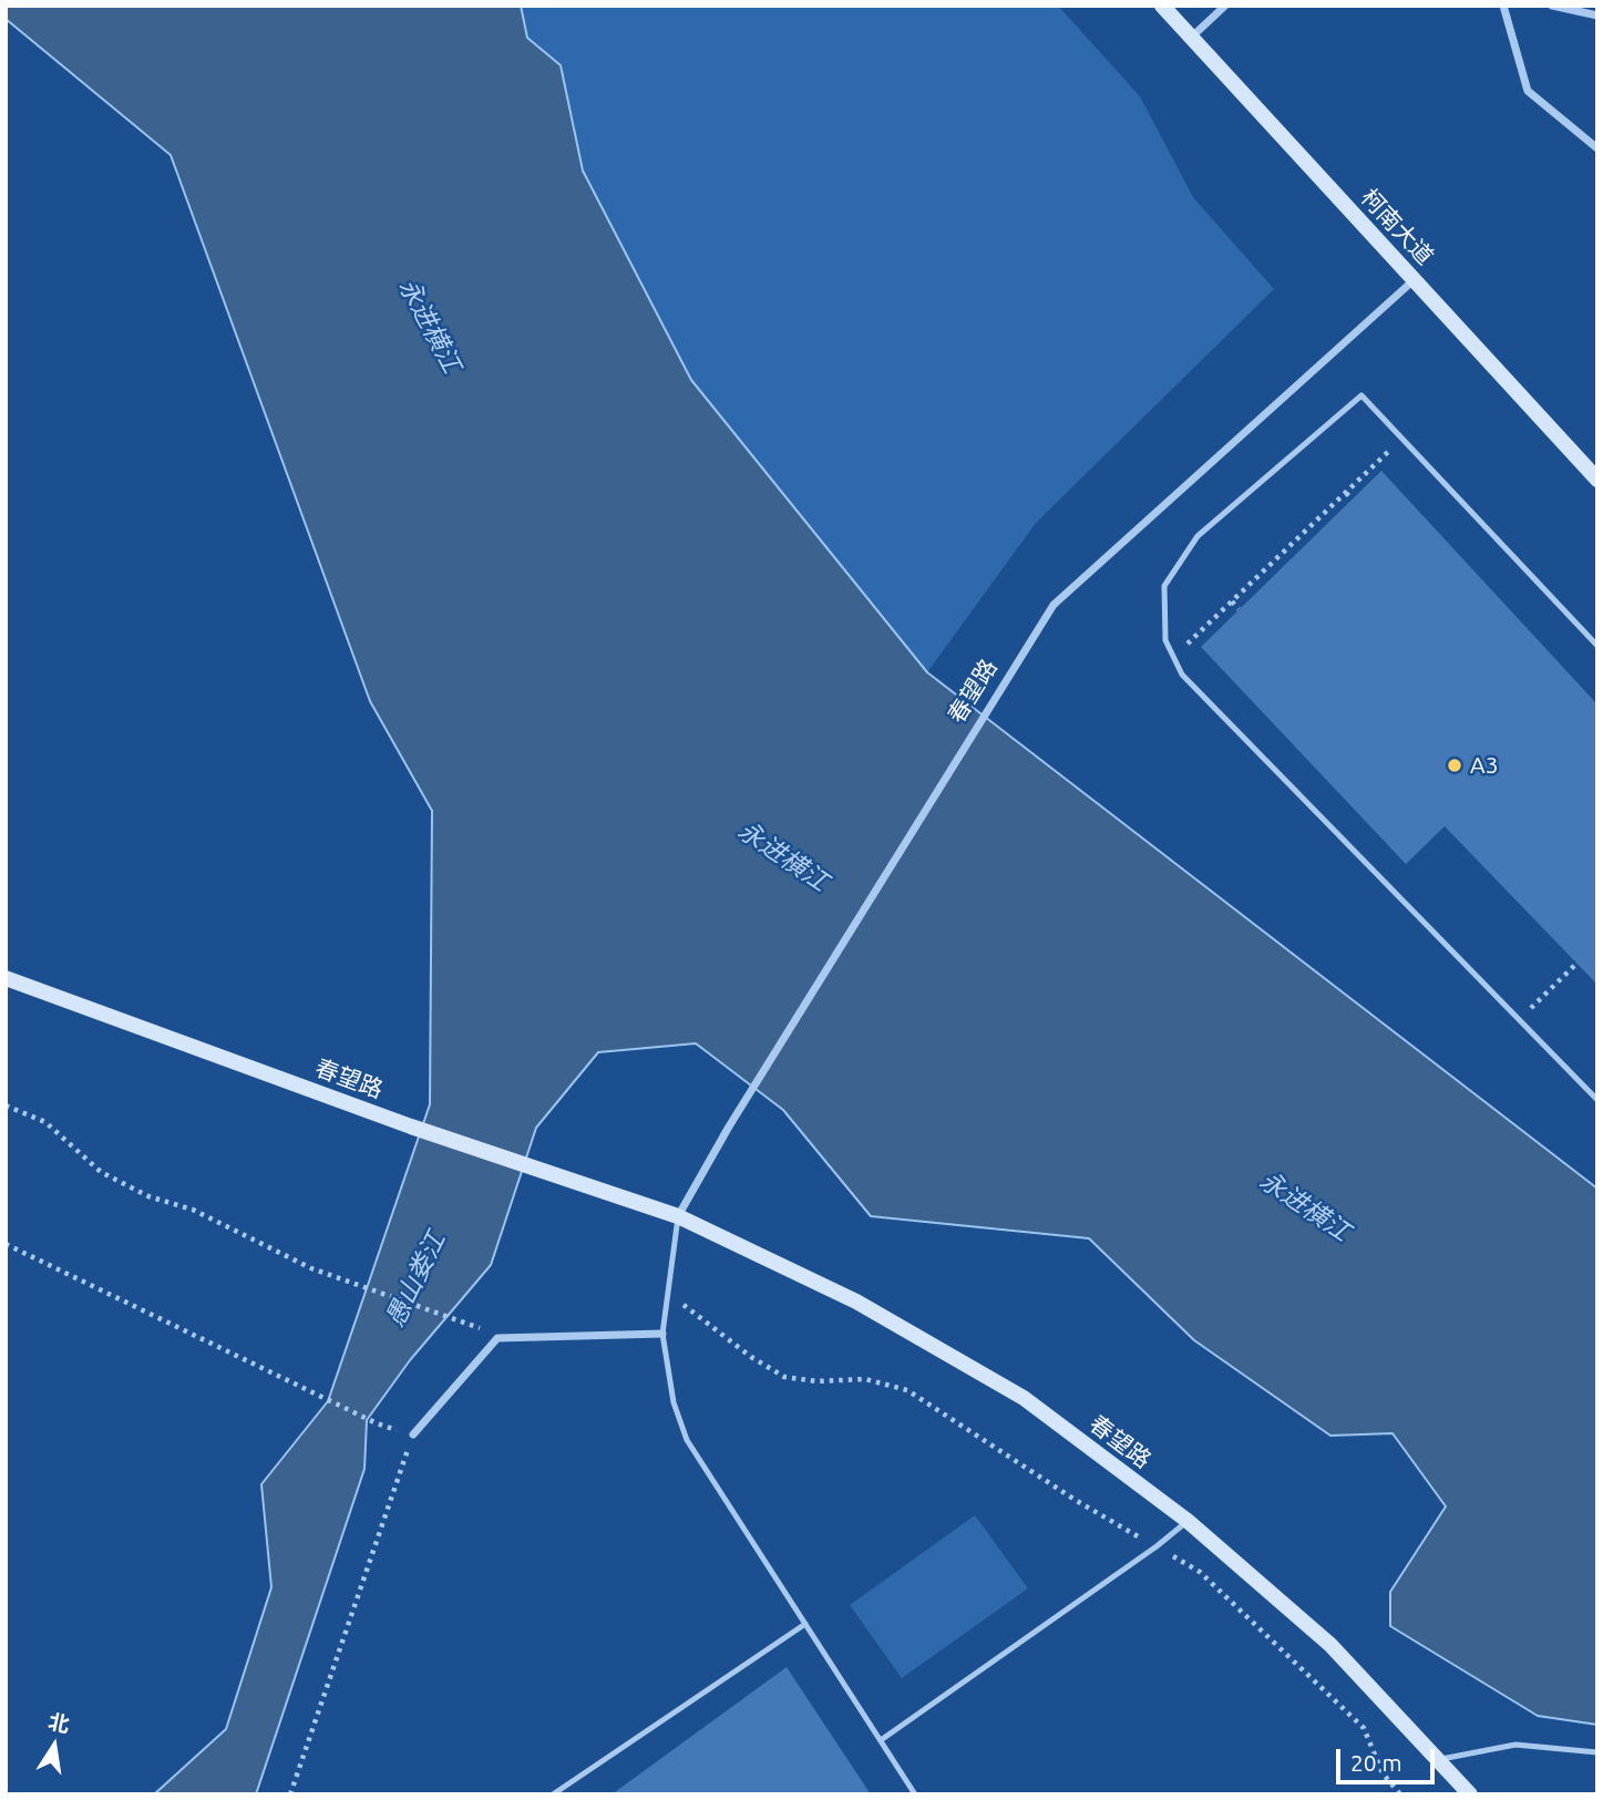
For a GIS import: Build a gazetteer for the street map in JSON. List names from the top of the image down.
{
  "streets": {
    "street": ["柯南大道", "春望路"]
  },
  "crossings": [
    ["柯南大道", "春望路"]
  ],
  "water": ["永进横江", "愚山娄江"],
  "places": ["A3"],
  "scale_bar": "20 m",
  "north": "top"
}
